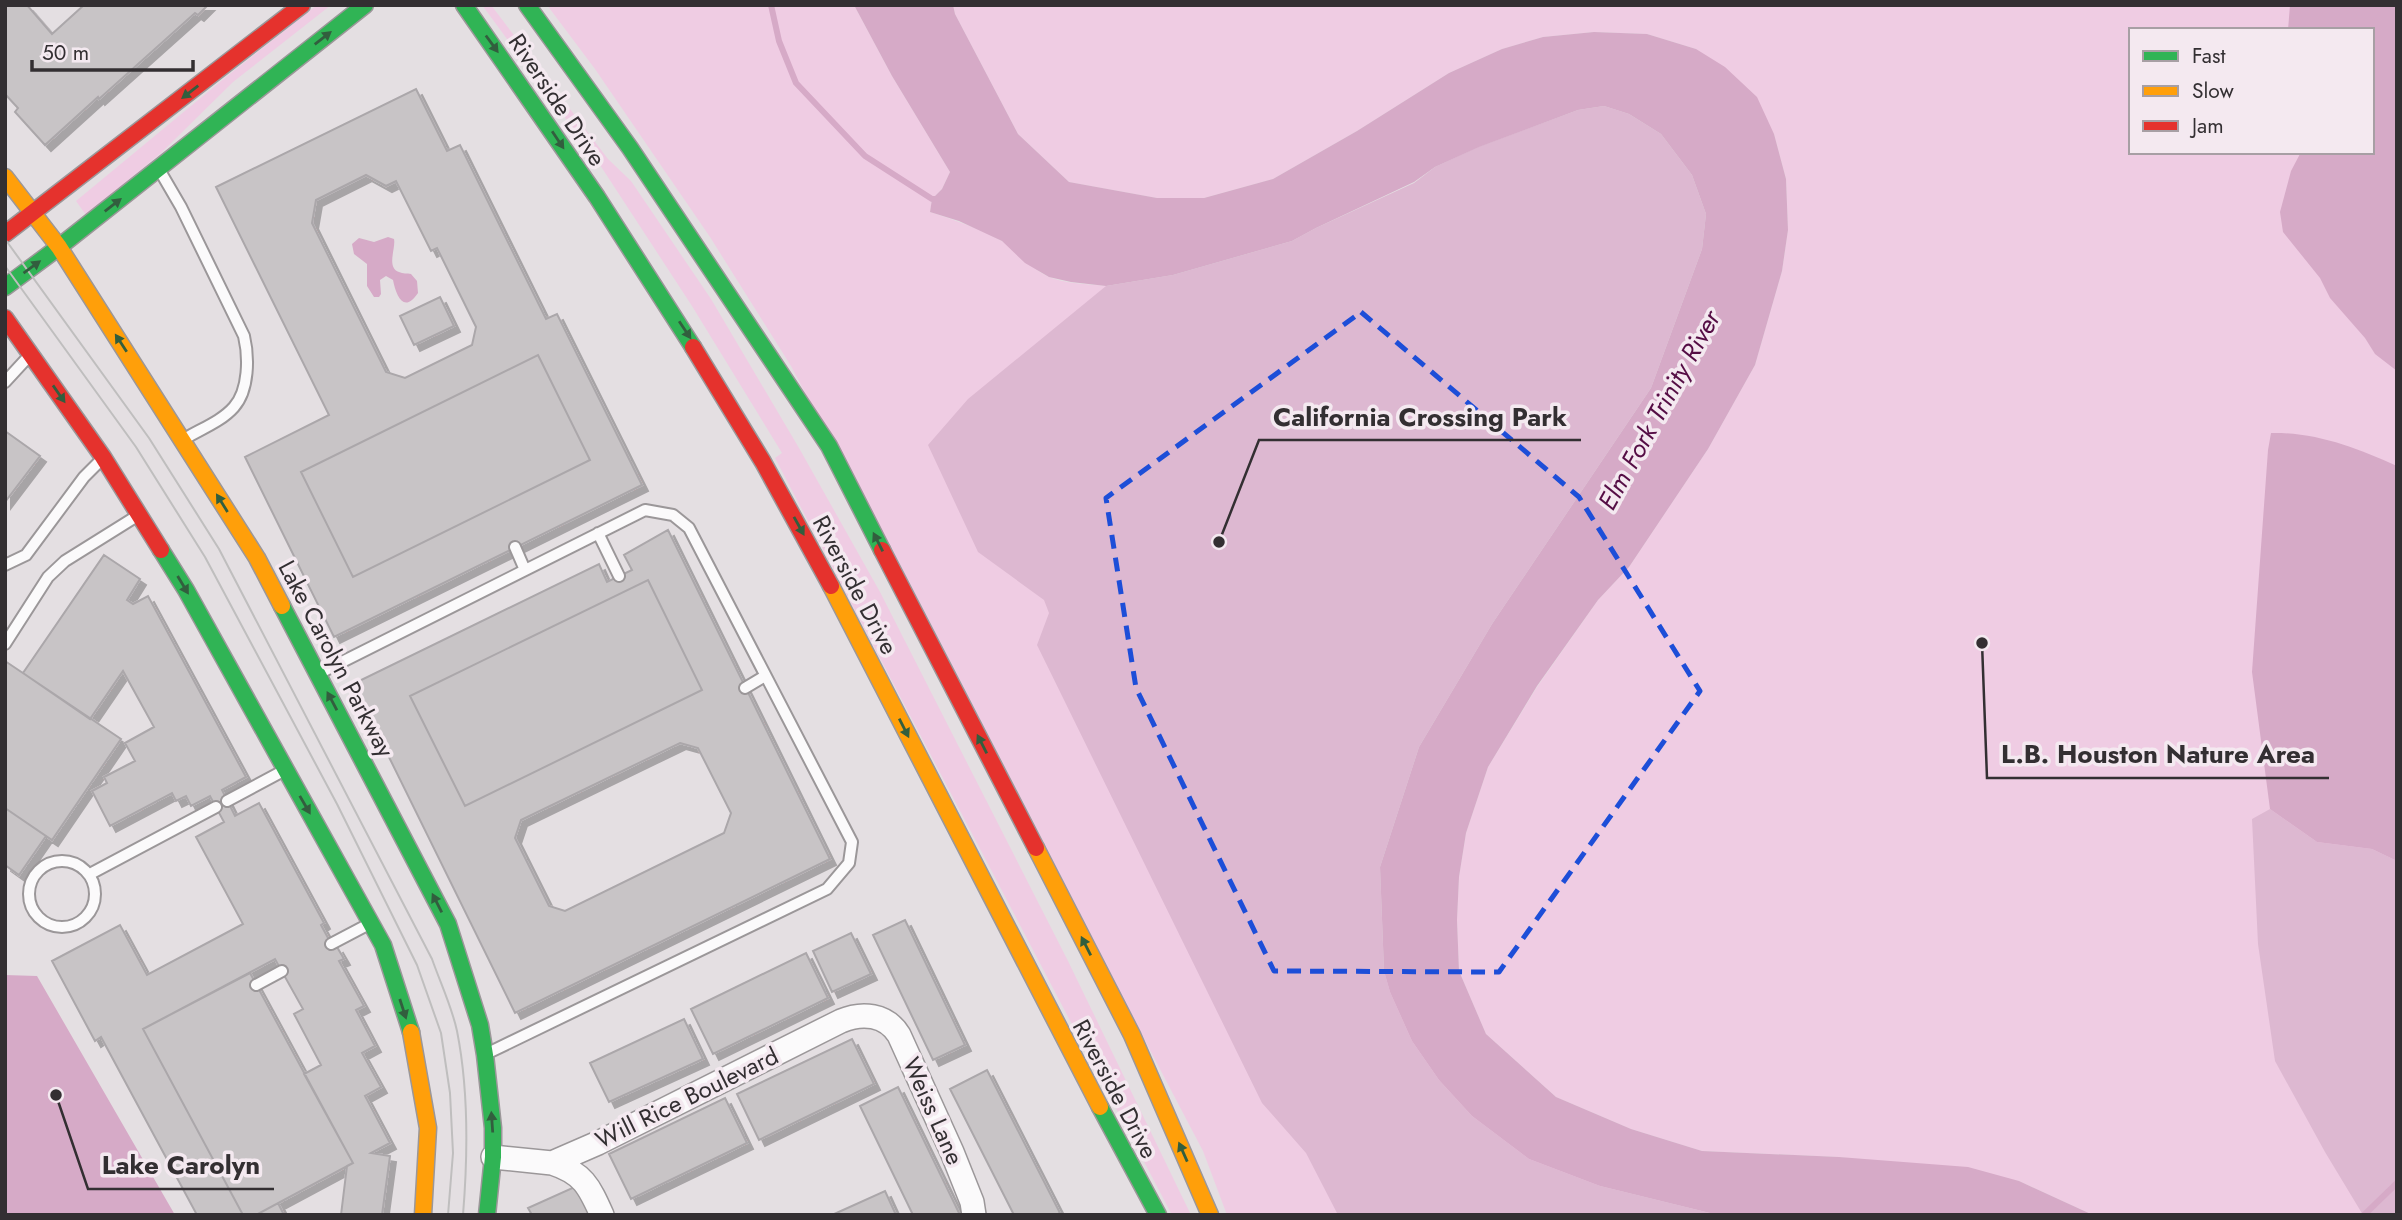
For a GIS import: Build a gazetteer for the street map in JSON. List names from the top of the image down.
{
  "streets": {
    "street": [
      "Riverside Drive",
      "Lake Carolyn Parkway",
      "Will Rice Boulevard",
      "Weiss Lane"
    ]
  },
  "crossings": [
    ["Lake Carolyn Parkway", "Will Rice Boulevard"],
    ["Will Rice Boulevard", "Weiss Lane"]
  ],
  "water": ["Elm Fork Trinity River"],
  "places": ["California Crossing Park", "L.B. Houston Nature Area", "Lake Carolyn"],
  "legend": ["Fast", "Slow", "Jam"],
  "scale_bar": "50 m"
}
